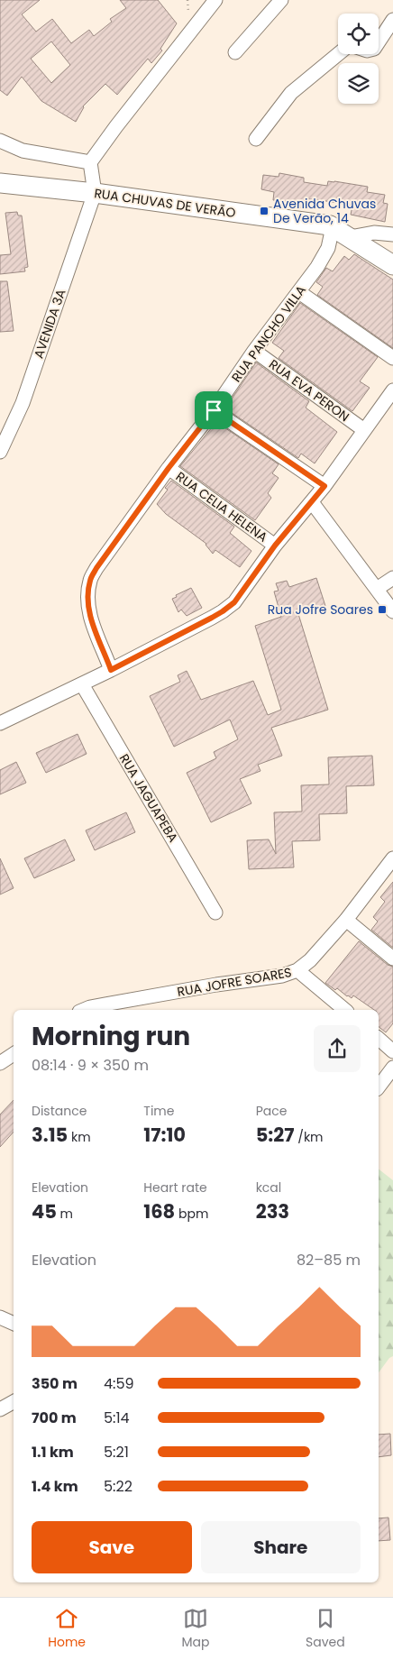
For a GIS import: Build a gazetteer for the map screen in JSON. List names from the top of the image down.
{
  "streets": {
    "street": [
      "RUA CHUVAS DE VERÃO",
      "AVENIDA 3A",
      "RUA PANCHO VILLA",
      "RUA EVA PERON",
      "RUA CELIA HELENA",
      "RUA JAGUAPEBA",
      "RUA JOFRE SOARES"
    ]
  },
  "crossings": [
    ["RUA CHUVAS DE VERÃO", "AVENIDA 3A"],
    ["RUA CHUVAS DE VERÃO", "RUA PANCHO VILLA"],
    ["RUA PANCHO VILLA", "RUA EVA PERON"],
    ["RUA PANCHO VILLA", "RUA CELIA HELENA"]
  ],
  "places": {
    "transit": ["Avenida Chuvas De Verão, 14", "Rua Jofre Soares"]
  },
  "page": {
    "heading": ["Morning run", "08:14 · 9 × 350 m"],
    "stats": [
      ["Distance", "3.15 km"],
      ["Time", "17:10"],
      ["Pace", "5:27 /km"],
      ["Elevation", "45 m"],
      ["Heart rate", "168 bpm"],
      ["kcal", "233"]
    ],
    "chart": ["Elevation", "82–85 m"],
    "list": [
      {
        "name": "350 m",
        "note": "4:59"
      },
      {
        "name": "700 m",
        "note": "5:14"
      },
      {
        "name": "1.1 km",
        "note": "5:21"
      },
      {
        "name": "1.4 km",
        "note": "5:22"
      }
    ],
    "buttons": ["Save", "Share"],
    "tabs": ["Home", "Map", "Saved"]
  }
}
